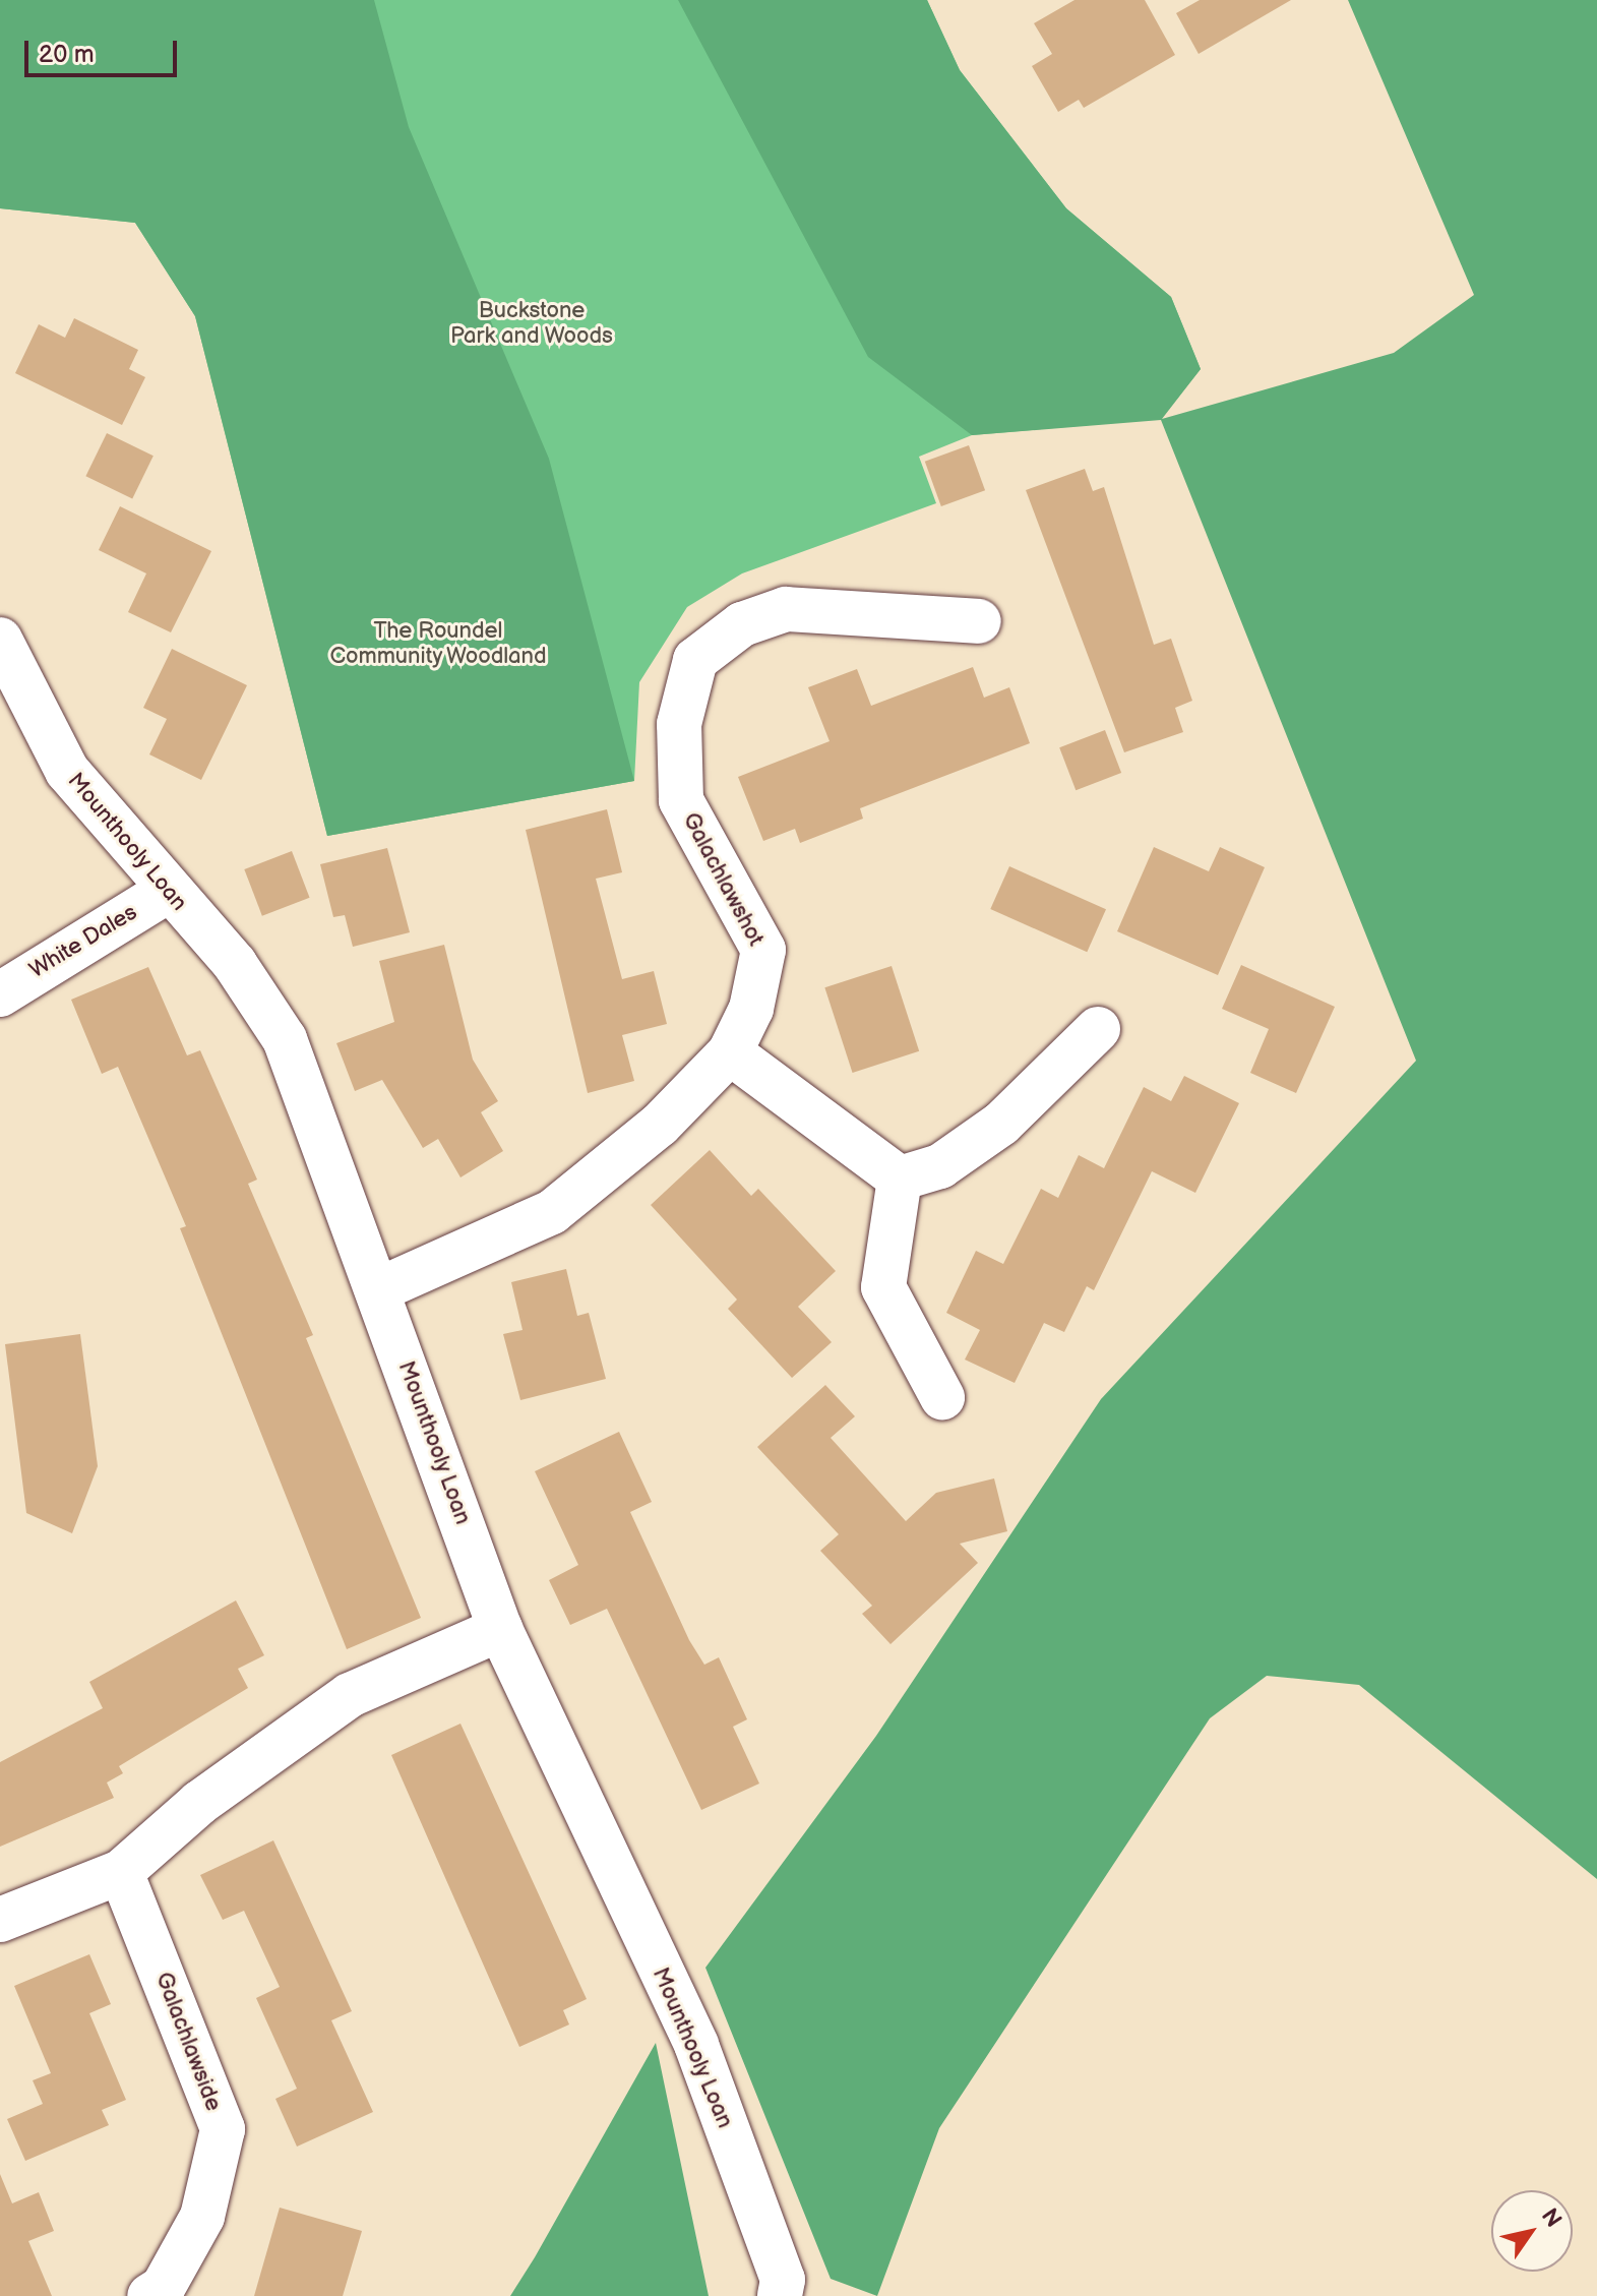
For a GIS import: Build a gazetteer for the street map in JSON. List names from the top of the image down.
{
  "streets": {
    "street": [
      "Mounthooly Loan",
      "Galachlawshot",
      "White Dales",
      "Galachlawside"
    ]
  },
  "crossings": [
    ["Mounthooly Loan", "Galachlawshot"],
    ["Mounthooly Loan", "White Dales"]
  ],
  "parks": ["Buckstone Park and Woods", "The Roundel Community Woodland"],
  "scale_bar": "20 m",
  "north": "top right"
}
